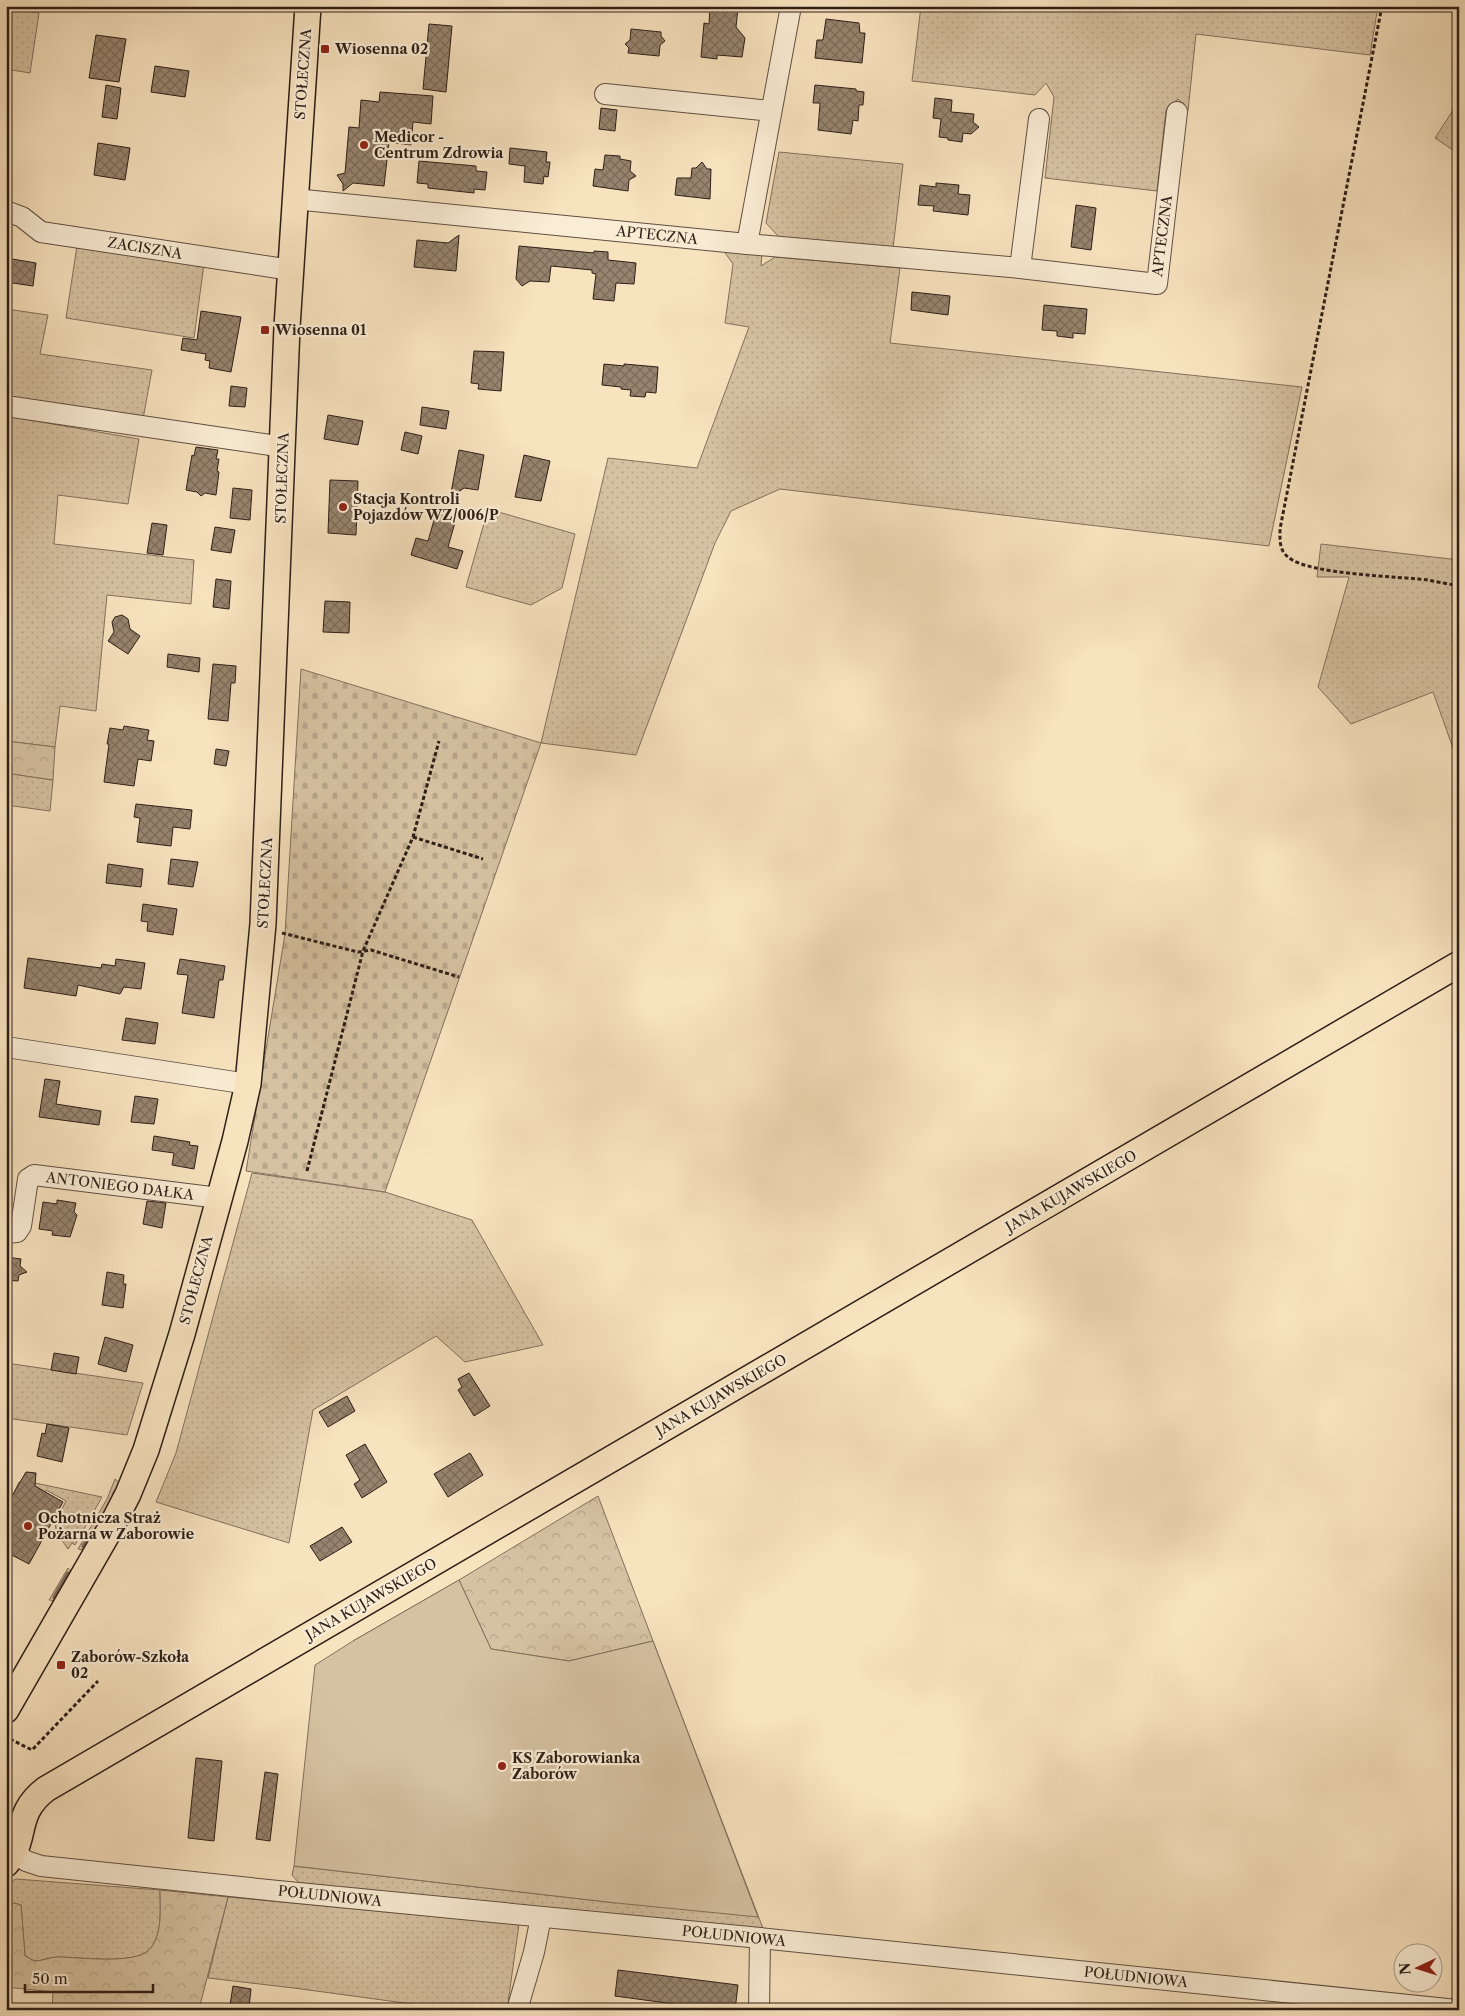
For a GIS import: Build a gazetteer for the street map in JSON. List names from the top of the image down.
{
  "streets": {
    "main road": ["STOŁECZNA", "JANA KUJAWSKIEGO"],
    "street": [
      "APTECZNA",
      "ZACISZNA",
      "ANTONIEGO DAŁKA",
      "POŁUDNIOWA"
    ]
  },
  "crossings": [
    ["STOŁECZNA", "APTECZNA"],
    ["STOŁECZNA", "ZACISZNA"],
    ["STOŁECZNA", "ANTONIEGO DAŁKA"],
    ["JANA KUJAWSKIEGO", "POŁUDNIOWA"]
  ],
  "places": {
    "transit": ["Wiosenna 02", "Wiosenna 01", "Zaborów-Szkoła 02"],
    "other": [
      "Medicor - Centrum Zdrowia",
      "Stacja Kontroli Pojazdów WZ/006/P",
      "Ochotnicza Straż Pożarna w Zaborowie",
      "KS Zaborowianka Zaborów"
    ]
  },
  "scale_bar": "50 m",
  "north": "left"
}
